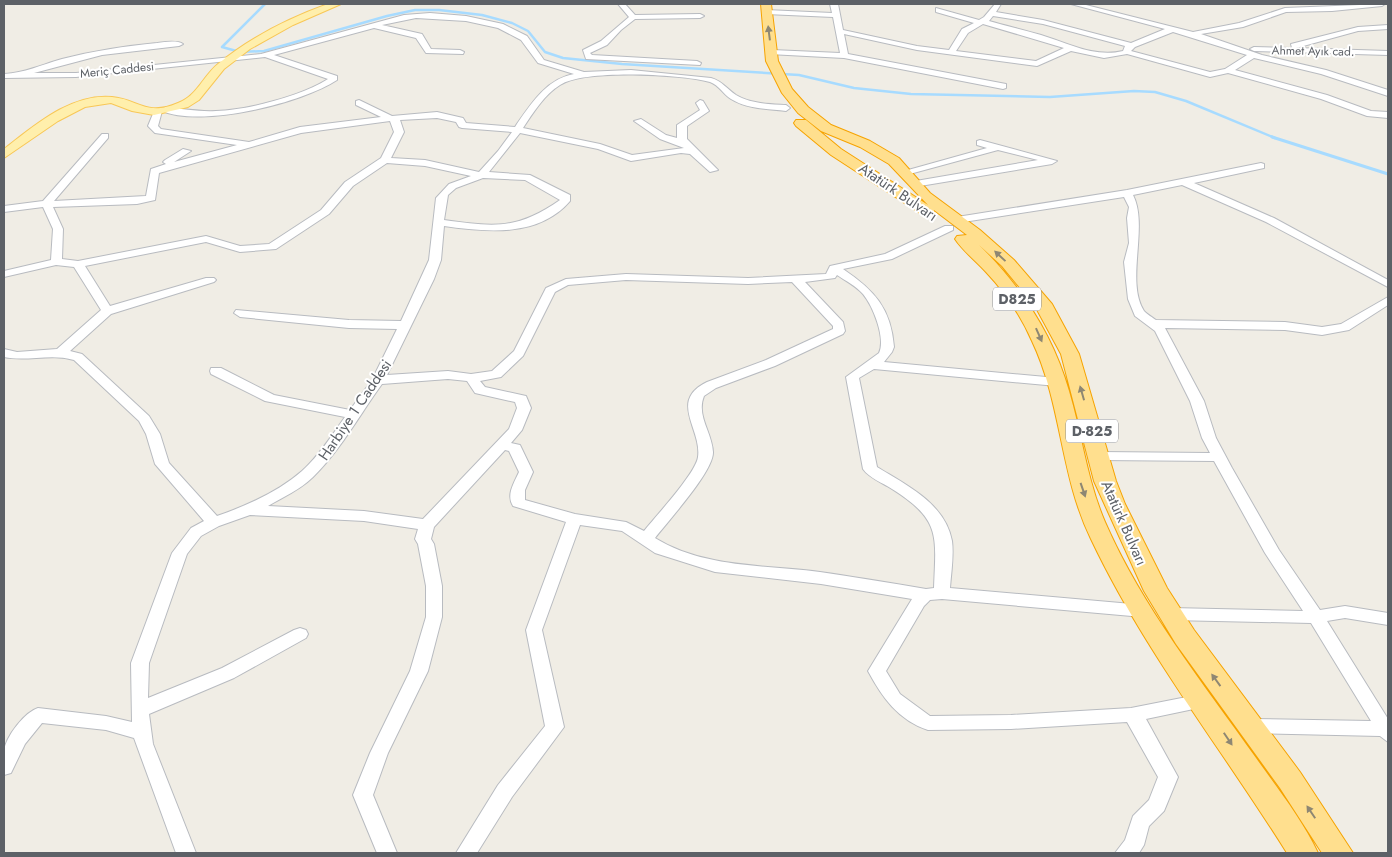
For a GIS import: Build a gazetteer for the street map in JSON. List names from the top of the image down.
{
  "streets": {
    "highway": ["Atatürk Bulvarı", "D825", "D-825"],
    "street": ["Ahmet Ayık cad.", "Meriç Caddesi", "Harbiye 1 Caddesi"]
  },
  "crossings": [
    ["Meriç Caddesi", "Harbiye 1 Caddesi"],
    ["Atatürk Bulvarı", "Harbiye 1 Caddesi"]
  ]
}
